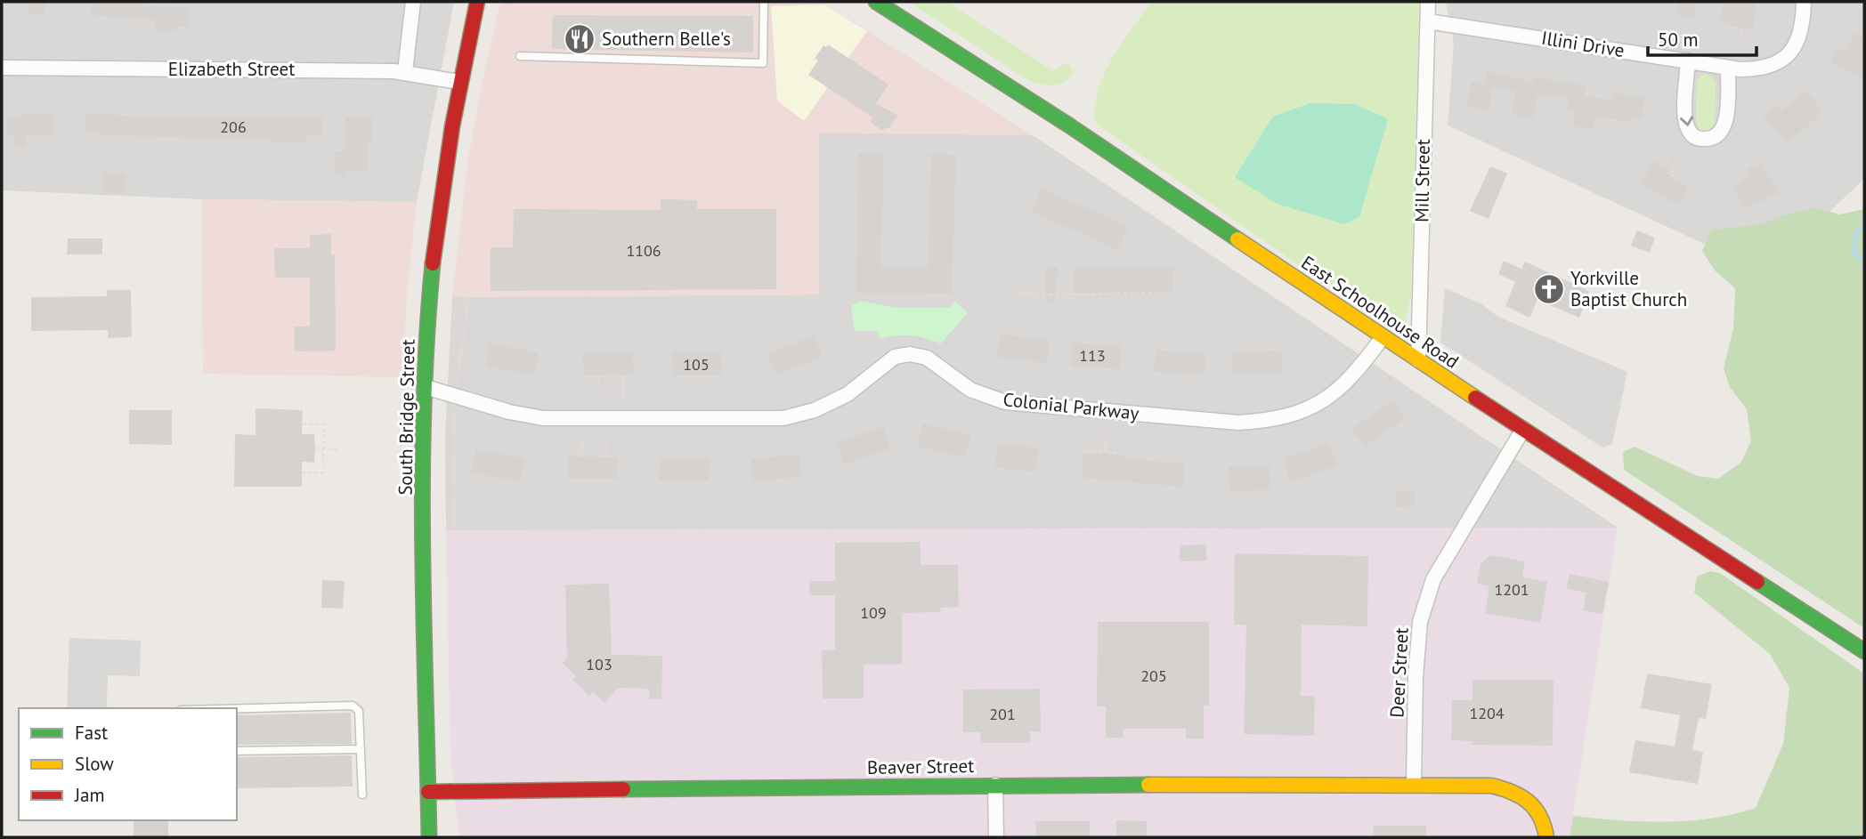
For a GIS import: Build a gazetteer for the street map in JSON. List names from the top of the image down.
{
  "streets": {
    "main road": ["East Schoolhouse Road", "South Bridge Street", "Beaver Street"],
    "street": [
      "Illini Drive",
      "Elizabeth Street",
      "Mill Street",
      "Colonial Parkway",
      "Deer Street"
    ]
  },
  "crossings": [
    ["Illini Drive", "Mill Street"],
    ["Elizabeth Street", "South Bridge Street"],
    ["Mill Street", "East Schoolhouse Road"],
    ["East Schoolhouse Road", "Colonial Parkway"],
    ["East Schoolhouse Road", "Deer Street"],
    ["Colonial Parkway", "South Bridge Street"],
    ["South Bridge Street", "Beaver Street"],
    ["Deer Street", "Beaver Street"]
  ],
  "places": {
    "restaurant": ["Southern Belle's"],
    "church": ["Yorkville Baptist Church"]
  },
  "house_numbers": [
    "206",
    "1106",
    "113",
    "105",
    "1201",
    "109",
    "103",
    "205",
    "1204",
    "201"
  ],
  "legend": ["Fast", "Slow", "Jam"],
  "scale_bar": "50 m"
}
